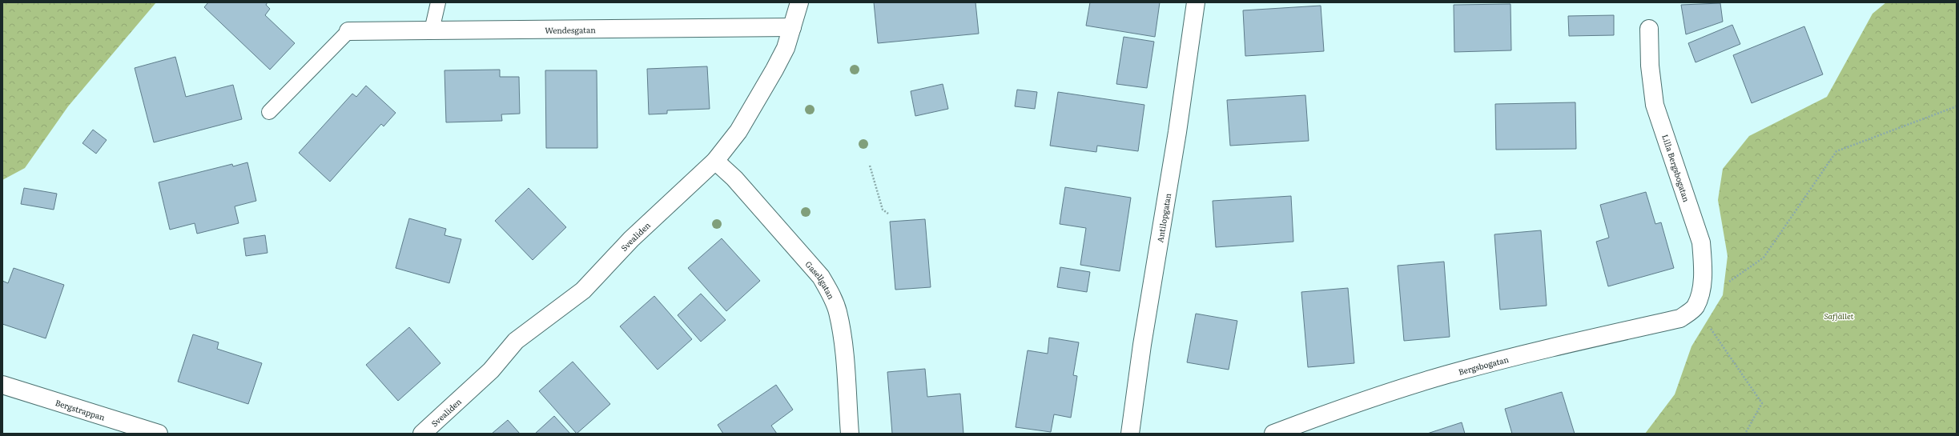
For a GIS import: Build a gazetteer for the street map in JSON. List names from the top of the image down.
{
  "streets": {
    "street": [
      "Wendesgatan",
      "Lilla Bergsbogatan",
      "Antilopgatan",
      "Svealiden",
      "Gasellgatan",
      "Bergsbogatan",
      "Bergstrappan"
    ]
  },
  "crossings": [
    ["Wendesgatan", "Svealiden"],
    ["Lilla Bergsbogatan", "Bergsbogatan"],
    ["Svealiden", "Gasellgatan"]
  ],
  "parks": ["Safjället"]
}
